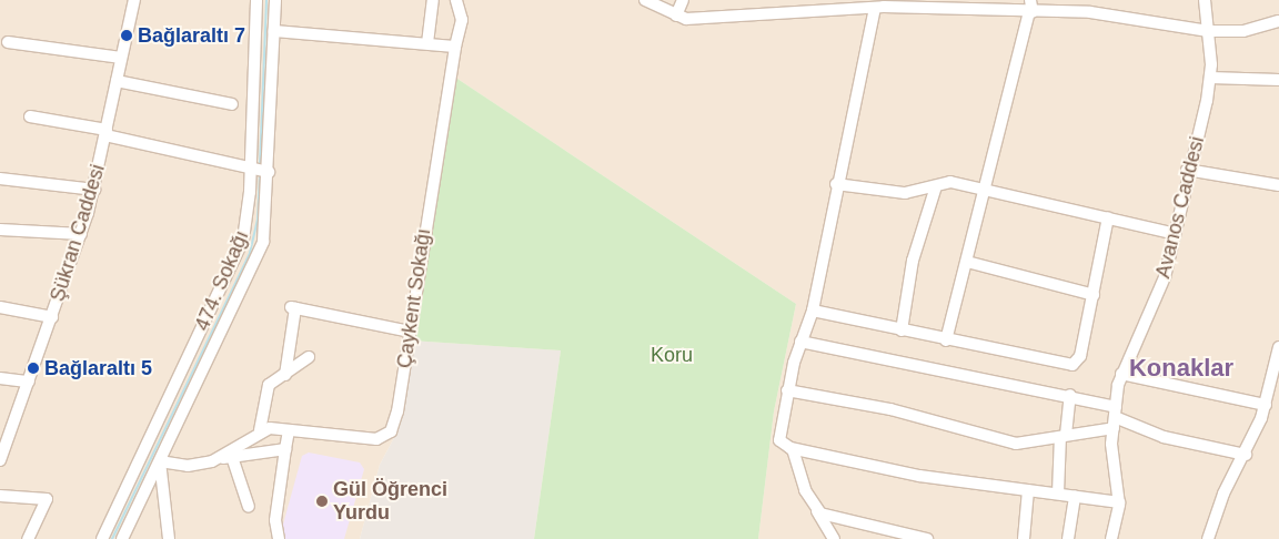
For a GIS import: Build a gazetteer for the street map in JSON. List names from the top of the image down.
{
  "streets": {
    "street": [
      "Avanos Caddesi",
      "Şükran Caddesi",
      "474. Sokağı",
      "Çaykent Sokağı"
    ]
  },
  "districts": ["Konaklar"],
  "parks": ["Koru"],
  "places": ["Bağlaraltı 7", "Bağlaraltı 5", "Gül Öğrenci Yurdu"]
}
